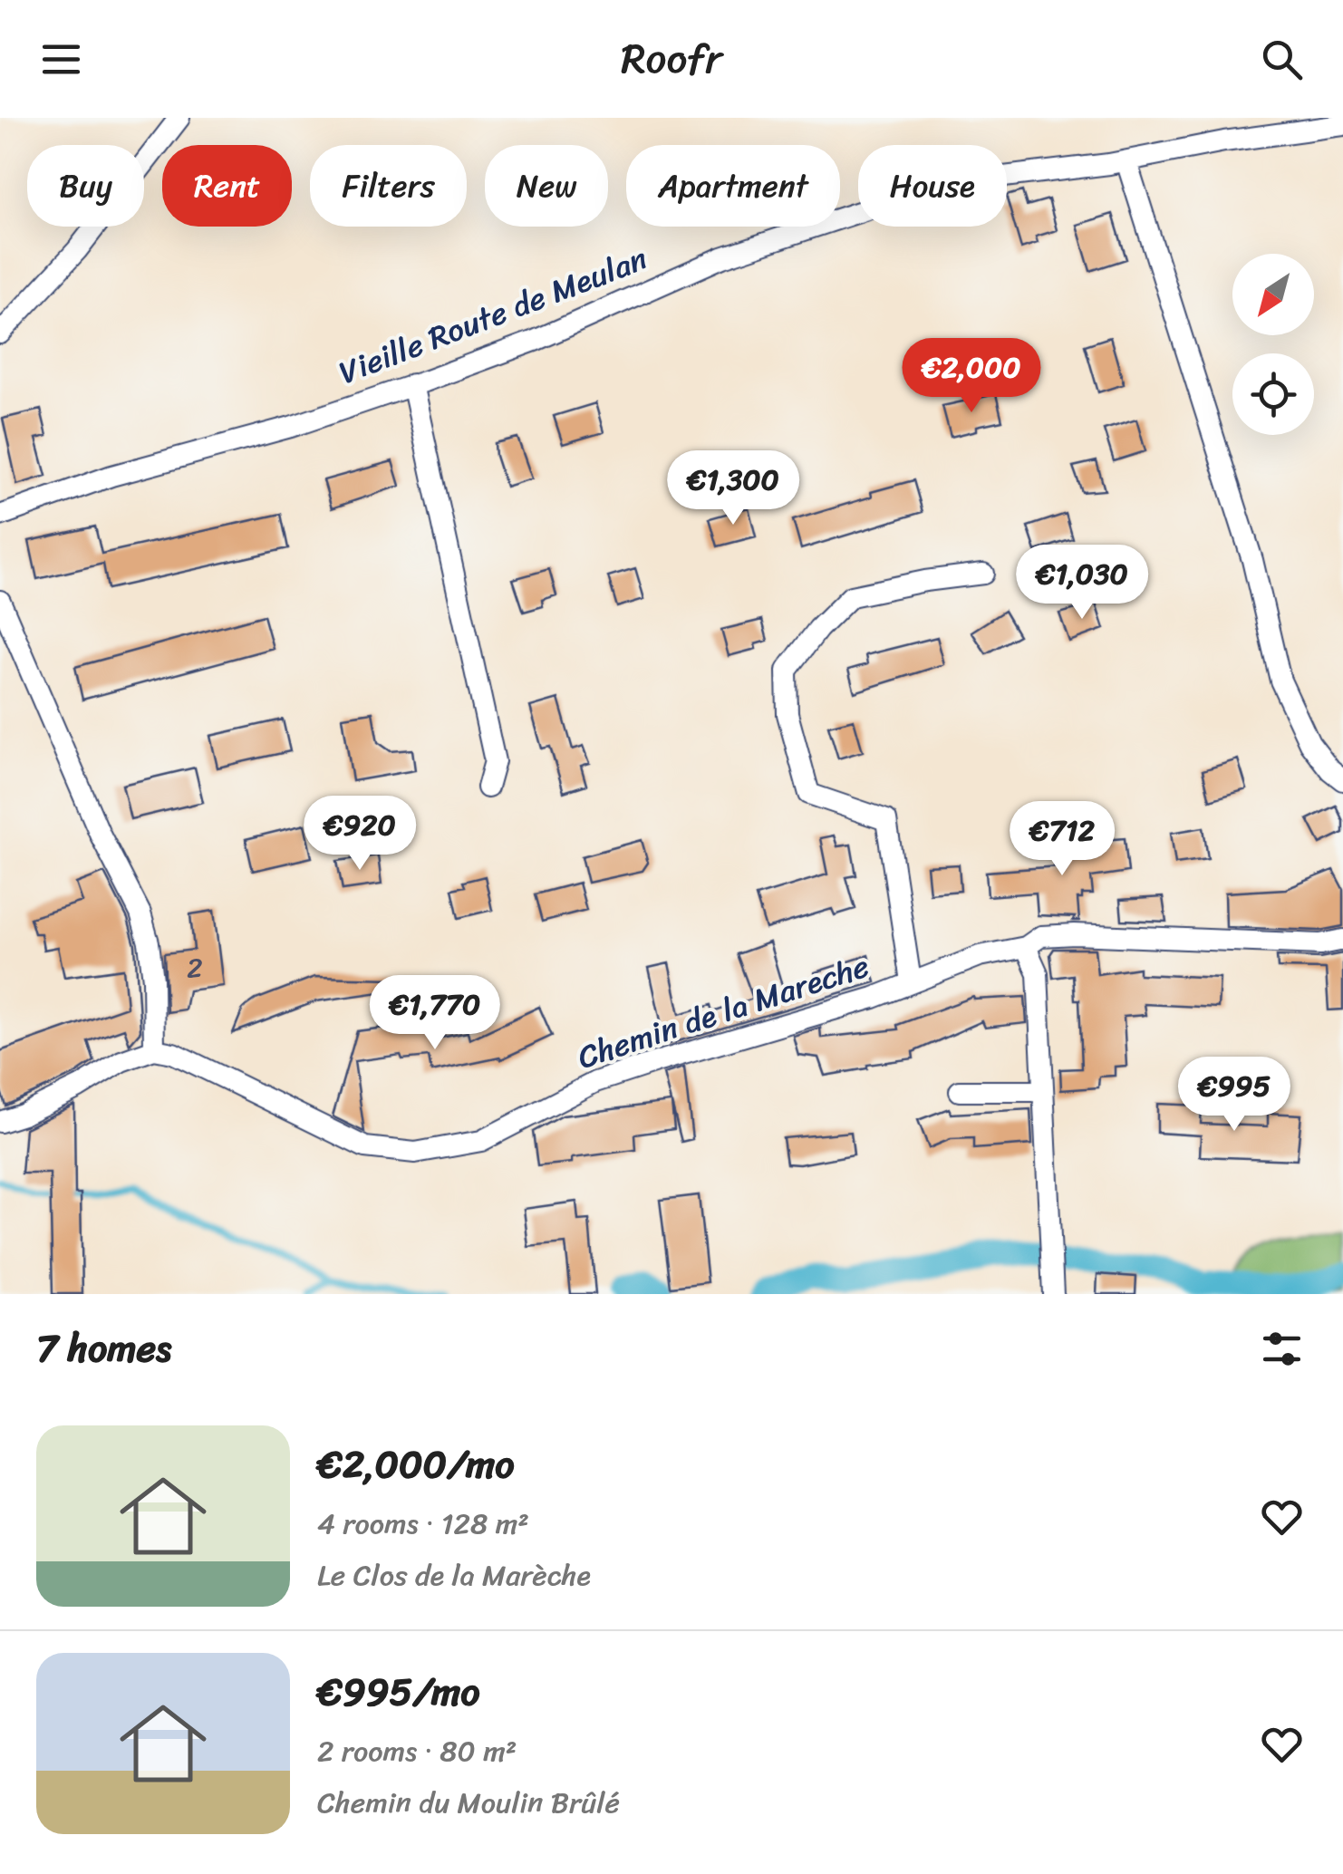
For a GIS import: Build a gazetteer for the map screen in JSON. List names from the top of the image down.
{
  "streets": {
    "street": ["Vieille Route de Meulan", "Chemin de la Mareche"]
  },
  "house_numbers": ["2"],
  "north": "bottom left",
  "page": {
    "header": "Roofr",
    "chip": [
      "Buy",
      "Rent",
      "Filters",
      "New",
      "Apartment",
      "House"
    ],
    "price": [
      "€2,000",
      "€1,300",
      "€1,030",
      "€920",
      "€712",
      "€1,770",
      "€995"
    ],
    "heading": "7 homes",
    "list": [
      {
        "name": "€2,000/mo",
        "note": "4 rooms · 128 m² · Le Clos de la Marèche"
      },
      {
        "name": "€995/mo",
        "note": "2 rooms · 80 m² · Chemin du Moulin Brûlé"
      }
    ]
  }
}
